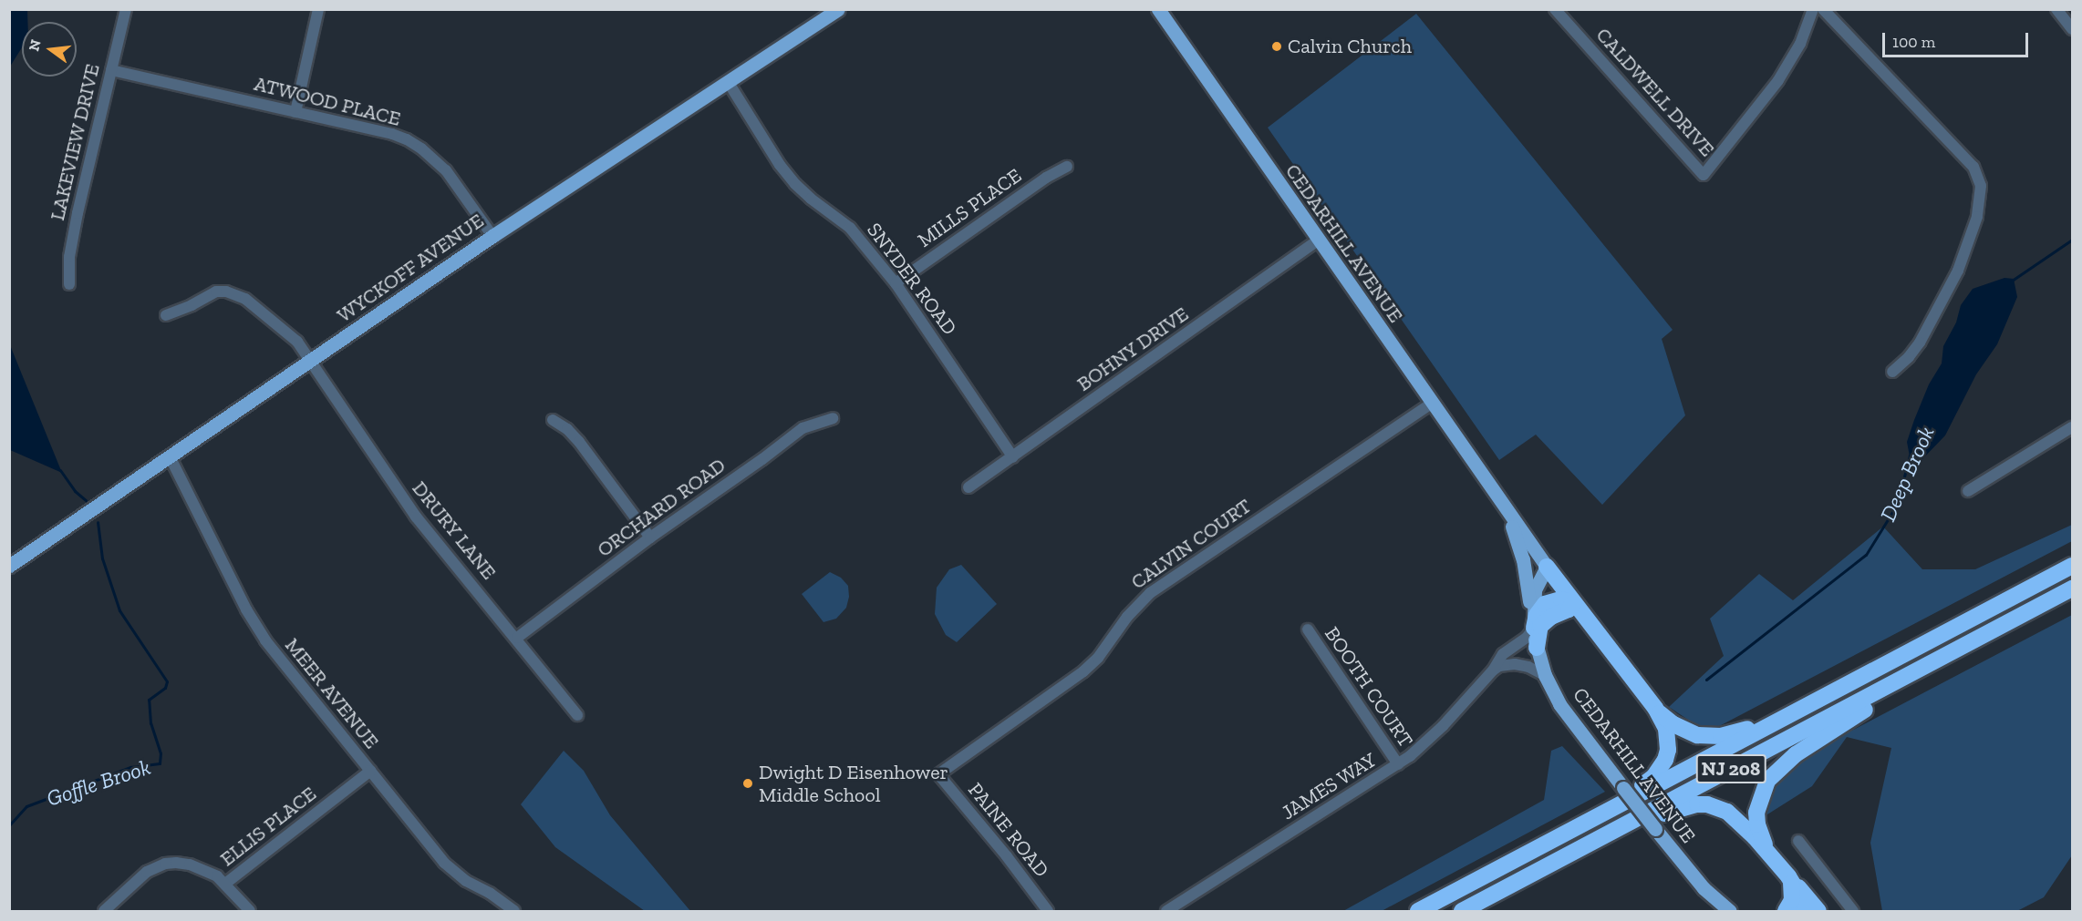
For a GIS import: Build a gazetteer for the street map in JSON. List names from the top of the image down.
{
  "streets": {
    "highway": ["NJ 208"],
    "main road": ["CEDARHILL AVENUE", "WYCKOFF AVENUE"],
    "street": [
      "CALDWELL DRIVE",
      "ATWOOD PLACE",
      "LAKEVIEW DRIVE",
      "MILLS PLACE",
      "SNYDER ROAD",
      "BOHNY DRIVE",
      "ORCHARD ROAD",
      "DRURY LANE",
      "CALVIN COURT",
      "BOOTH COURT",
      "MEER AVENUE",
      "JAMES WAY",
      "ELLIS PLACE",
      "PAINE ROAD"
    ]
  },
  "crossings": [
    ["ATWOOD PLACE", "LAKEVIEW DRIVE"],
    ["ATWOOD PLACE", "WYCKOFF AVENUE"],
    ["MILLS PLACE", "SNYDER ROAD"],
    ["CEDARHILL AVENUE", "BOHNY DRIVE"],
    ["CEDARHILL AVENUE", "CALVIN COURT"],
    ["CEDARHILL AVENUE", "JAMES WAY"],
    ["WYCKOFF AVENUE", "SNYDER ROAD"],
    ["WYCKOFF AVENUE", "DRURY LANE"],
    ["WYCKOFF AVENUE", "MEER AVENUE"],
    ["SNYDER ROAD", "BOHNY DRIVE"],
    ["ORCHARD ROAD", "DRURY LANE"],
    ["CALVIN COURT", "PAINE ROAD"],
    ["BOOTH COURT", "JAMES WAY"],
    ["MEER AVENUE", "ELLIS PLACE"]
  ],
  "water": ["Deep Brook", "Goffle Brook"],
  "places": ["Calvin Church", "Dwight D Eisenhower Middle School"],
  "scale_bar": "100 m",
  "north": "left"
}
